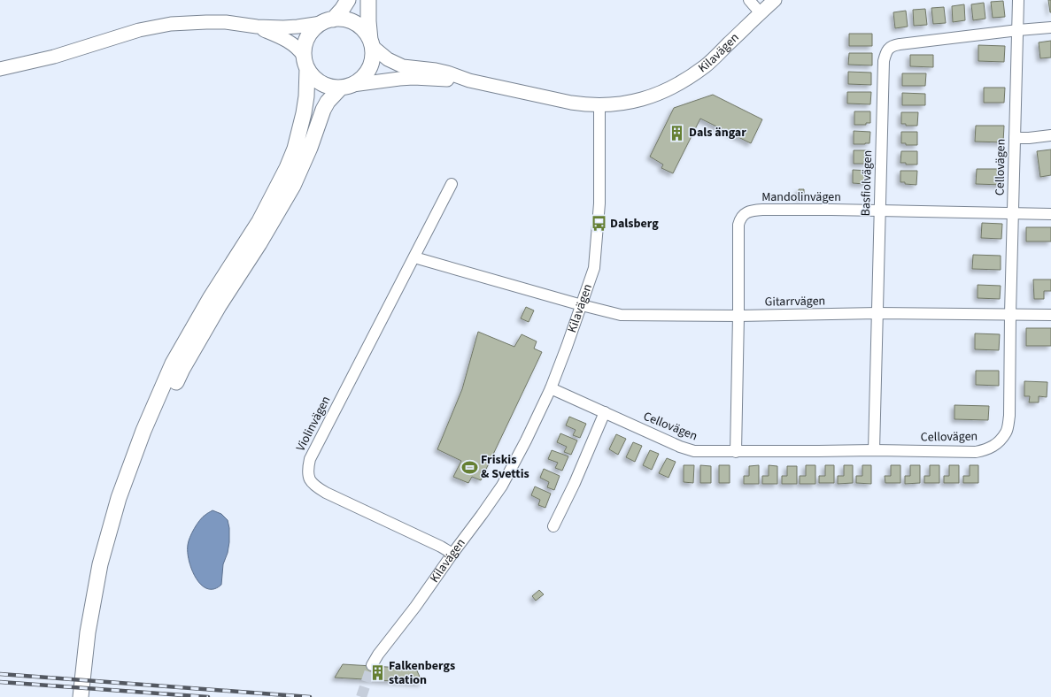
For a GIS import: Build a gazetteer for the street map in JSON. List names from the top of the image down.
{
  "streets": {
    "street": [
      "Kilavägen",
      "Cellovägen",
      "Basfiolvägen",
      "Mandolinvägen",
      "Gitarrvägen",
      "Violinvägen"
    ]
  },
  "crossings": [
    ["Kilavägen", "Cellovägen"],
    ["Kilavägen", "Gitarrvägen"],
    ["Kilavägen", "Violinvägen"],
    ["Cellovägen", "Basfiolvägen"],
    ["Cellovägen", "Mandolinvägen"],
    ["Cellovägen", "Gitarrvägen"],
    ["Basfiolvägen", "Mandolinvägen"],
    ["Basfiolvägen", "Gitarrvägen"],
    ["Mandolinvägen", "Gitarrvägen"]
  ],
  "places": {
    "building": ["Dals ängar", "Falkenbergs station"],
    "bus stop": ["Dalsberg"],
    "sports": ["Friskis & Svettis"]
  }
}
